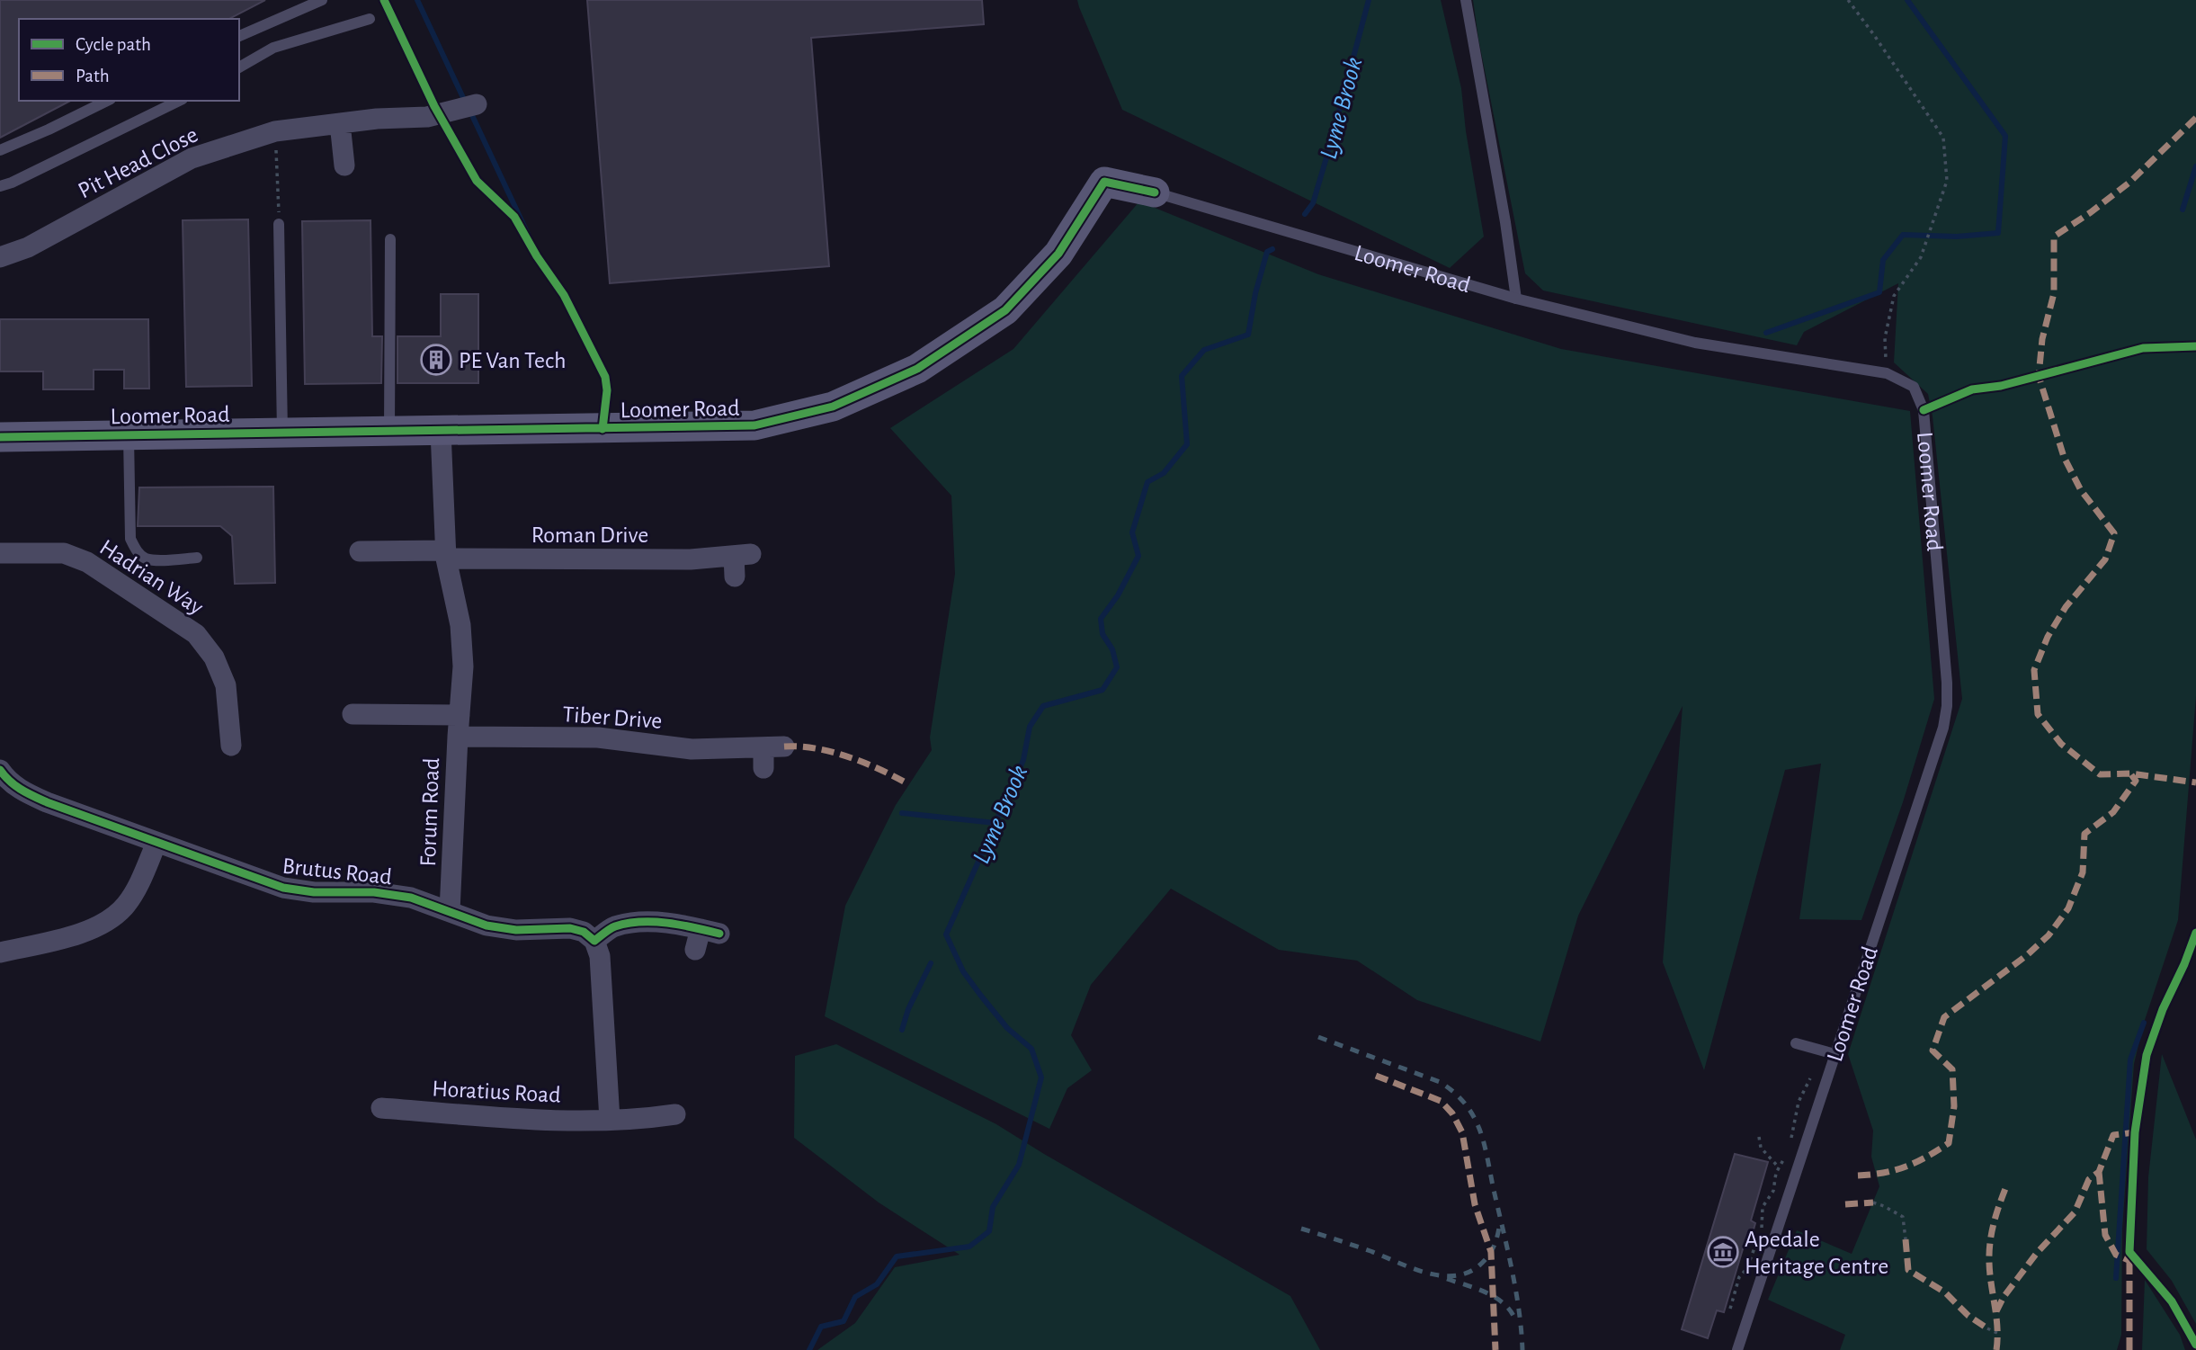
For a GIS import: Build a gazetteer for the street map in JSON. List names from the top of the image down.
{
  "streets": {
    "street": [
      "Pit Head Close",
      "Loomer Road",
      "Roman Drive",
      "Hadrian Way",
      "Tiber Drive",
      "Forum Road",
      "Brutus Road",
      "Horatius Road"
    ]
  },
  "crossings": [
    ["Loomer Road", "Forum Road"],
    ["Roman Drive", "Forum Road"],
    ["Tiber Drive", "Forum Road"],
    ["Forum Road", "Brutus Road"]
  ],
  "water": ["Lyme Brook"],
  "places": {
    "building": ["PE Van Tech"],
    "museum": ["Apedale Heritage Centre"]
  },
  "legend": ["Cycle path", "Path"]
}
